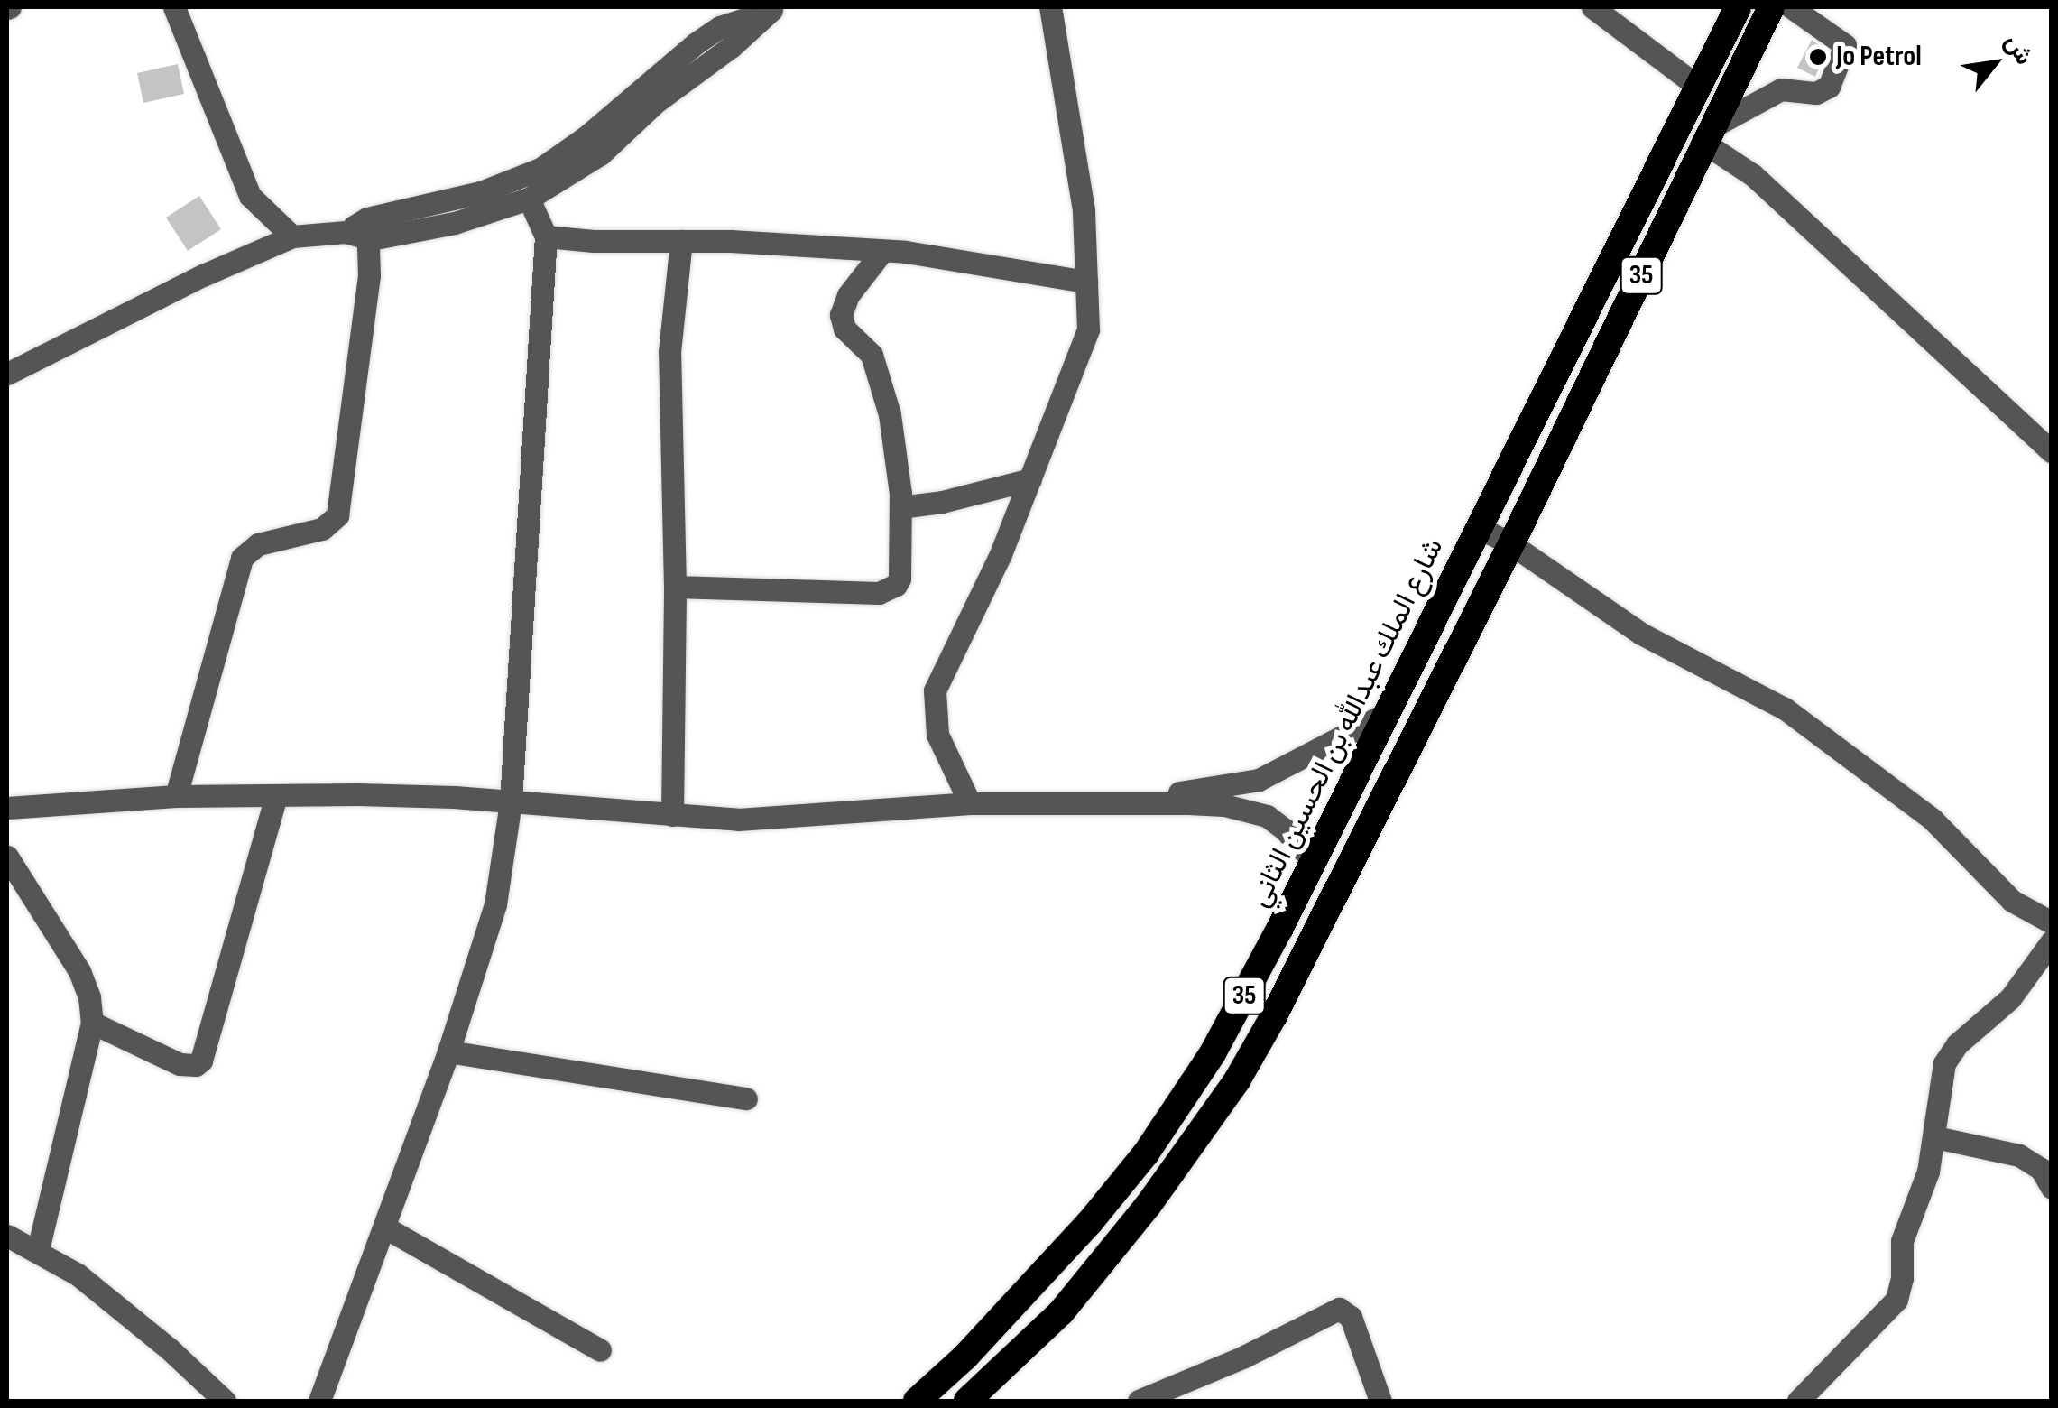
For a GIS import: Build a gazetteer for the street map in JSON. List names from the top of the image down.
{
  "streets": {
    "highway": ["35", "شارع الملك عبدالله بن الحسين الثاني"]
  },
  "places": ["Jo Petrol"],
  "north": "top right"
}
